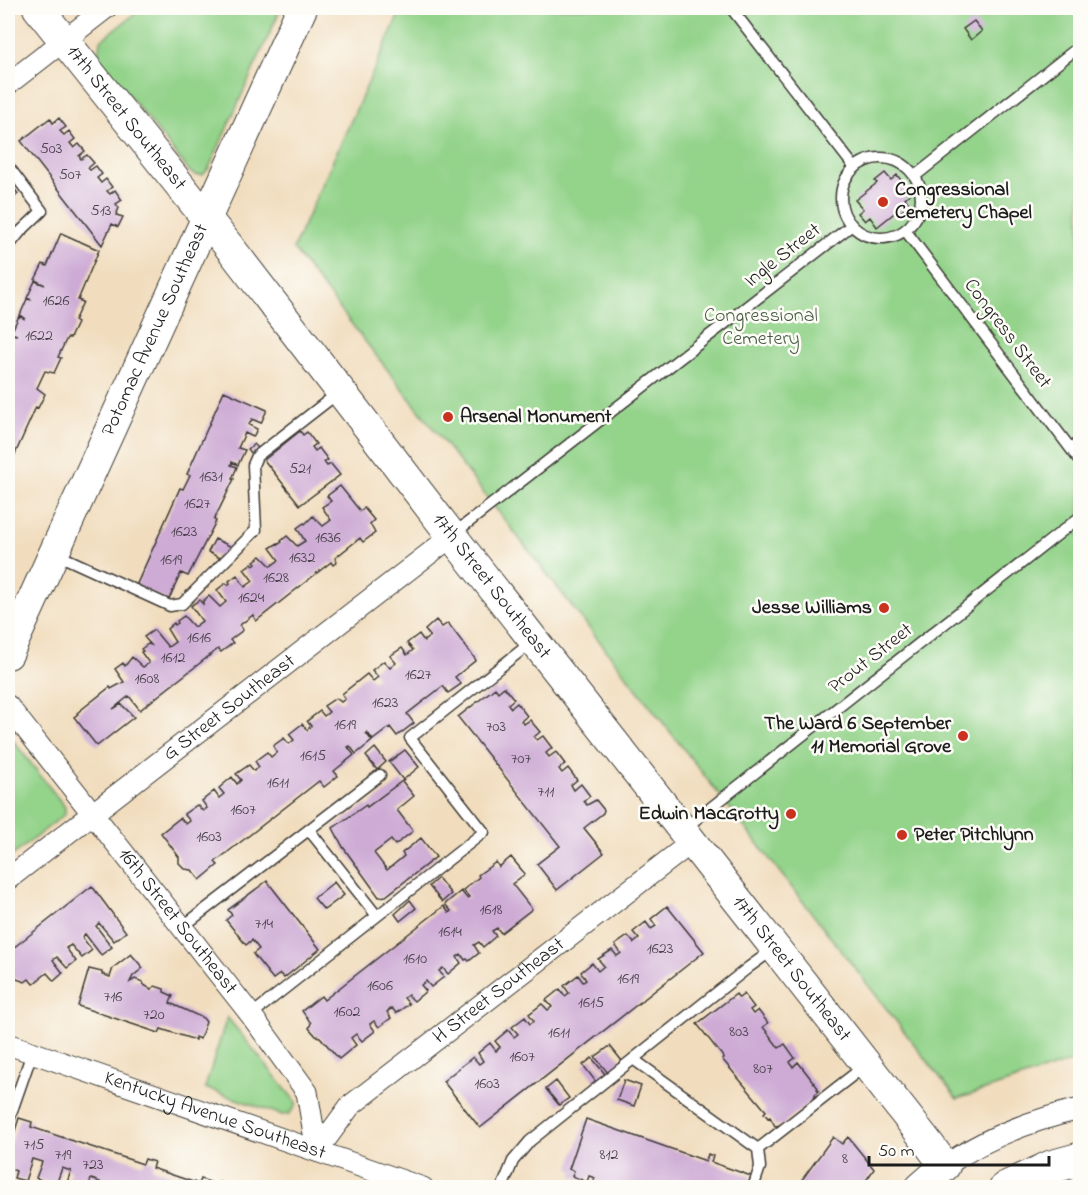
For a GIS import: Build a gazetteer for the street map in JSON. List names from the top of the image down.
{
  "streets": {
    "street": [
      "17th Street Southeast",
      "Potomac Avenue Southeast",
      "G Street Southeast",
      "16th Street Southeast",
      "H Street Southeast",
      "Kentucky Avenue Southeast"
    ],
    "lane": ["Ingle Street", "Congress Street", "Prout Street"]
  },
  "crossings": [
    ["17th Street Southeast", "Ingle Street"],
    ["17th Street Southeast", "Potomac Avenue Southeast"],
    ["17th Street Southeast", "Prout Street"],
    ["17th Street Southeast", "G Street Southeast"],
    ["17th Street Southeast", "H Street Southeast"],
    ["Ingle Street", "Congress Street"],
    ["Ingle Street", "G Street Southeast"],
    ["Prout Street", "H Street Southeast"],
    ["G Street Southeast", "16th Street Southeast"],
    ["16th Street Southeast", "H Street Southeast"],
    ["16th Street Southeast", "Kentucky Avenue Southeast"],
    ["H Street Southeast", "Kentucky Avenue Southeast"]
  ],
  "parks": ["Congressional Cemetery"],
  "places": [
    "Congressional Cemetery Chapel",
    "Arsenal Monument",
    "Jesse Williams",
    "The Ward 6 September 11 Memorial Grove",
    "Edwin MacGrotty",
    "Peter Pitchlynn"
  ],
  "house_numbers": [
    "503",
    "507",
    "513",
    "1626",
    "1622",
    "521",
    "1631",
    "1627",
    "1623",
    "1636",
    "1632",
    "1619",
    "1628",
    "1624",
    "1616",
    "1612",
    "1627",
    "1608",
    "1623",
    "1619",
    "703",
    "1615",
    "707",
    "1611",
    "711",
    "1607",
    "1603",
    "1618",
    "714",
    "1614",
    "1623",
    "1610",
    "1619",
    "1606",
    "716",
    "1615",
    "1602",
    "720",
    "803",
    "1611",
    "1607",
    "807",
    "1603",
    "715",
    "719",
    "812",
    "8",
    "723"
  ],
  "scale_bar": "50 m"
}
